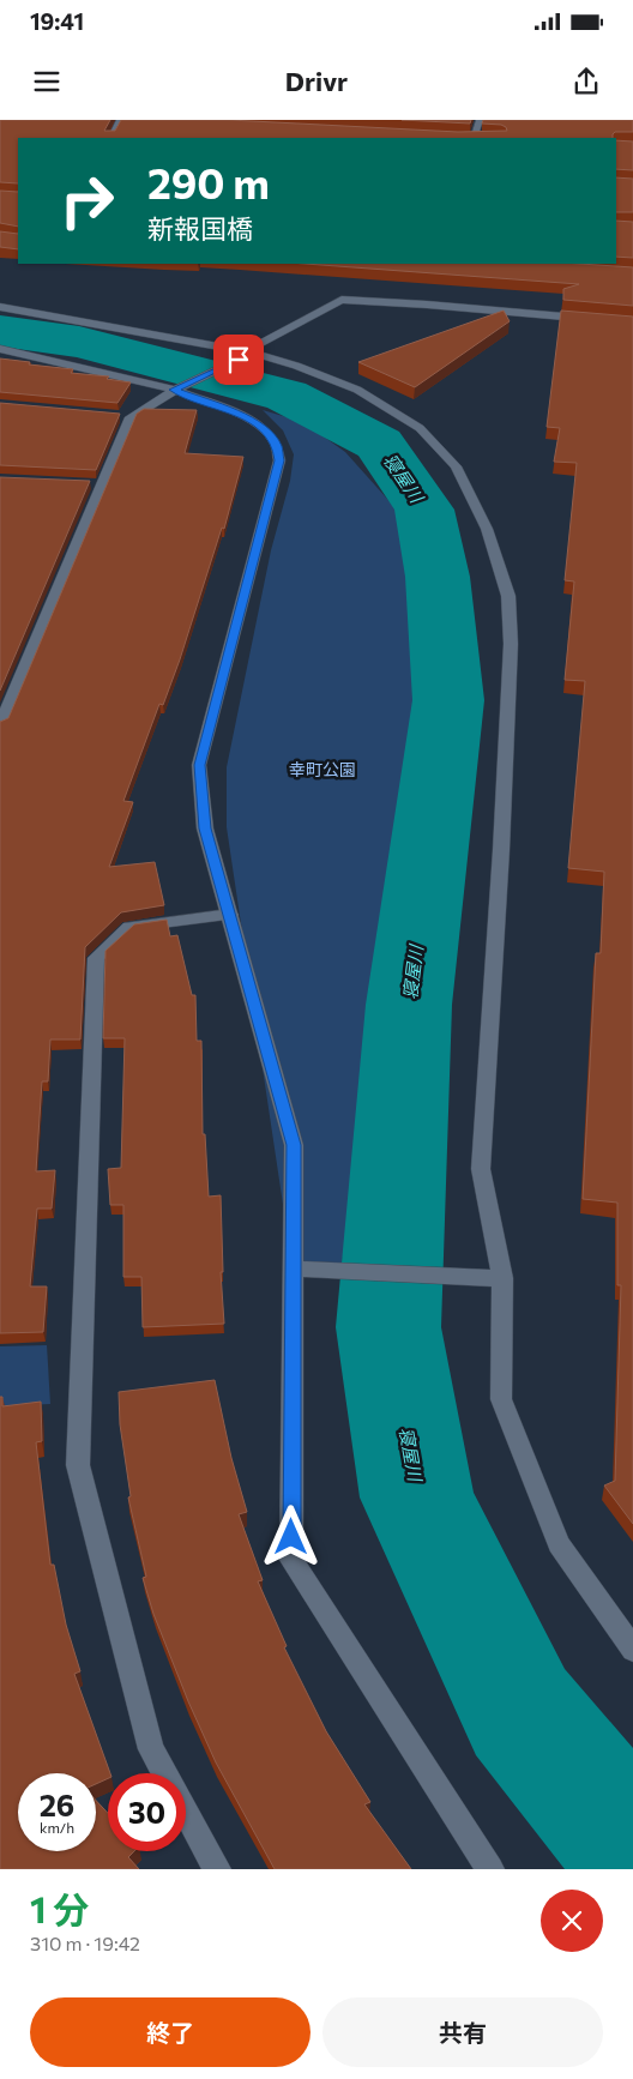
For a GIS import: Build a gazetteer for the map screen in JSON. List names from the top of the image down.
{
  "water": ["寝屋川"],
  "parks": ["幸町公園"],
  "page": {
    "status": "19:41",
    "header": "Drivr",
    "turn": ["290 m", "新報国橋"],
    "speed": "26 km/h",
    "limit": "30",
    "heading": ["1 分", "310 m · 19:42"],
    "buttons": ["終了", "共有"]
  }
}
